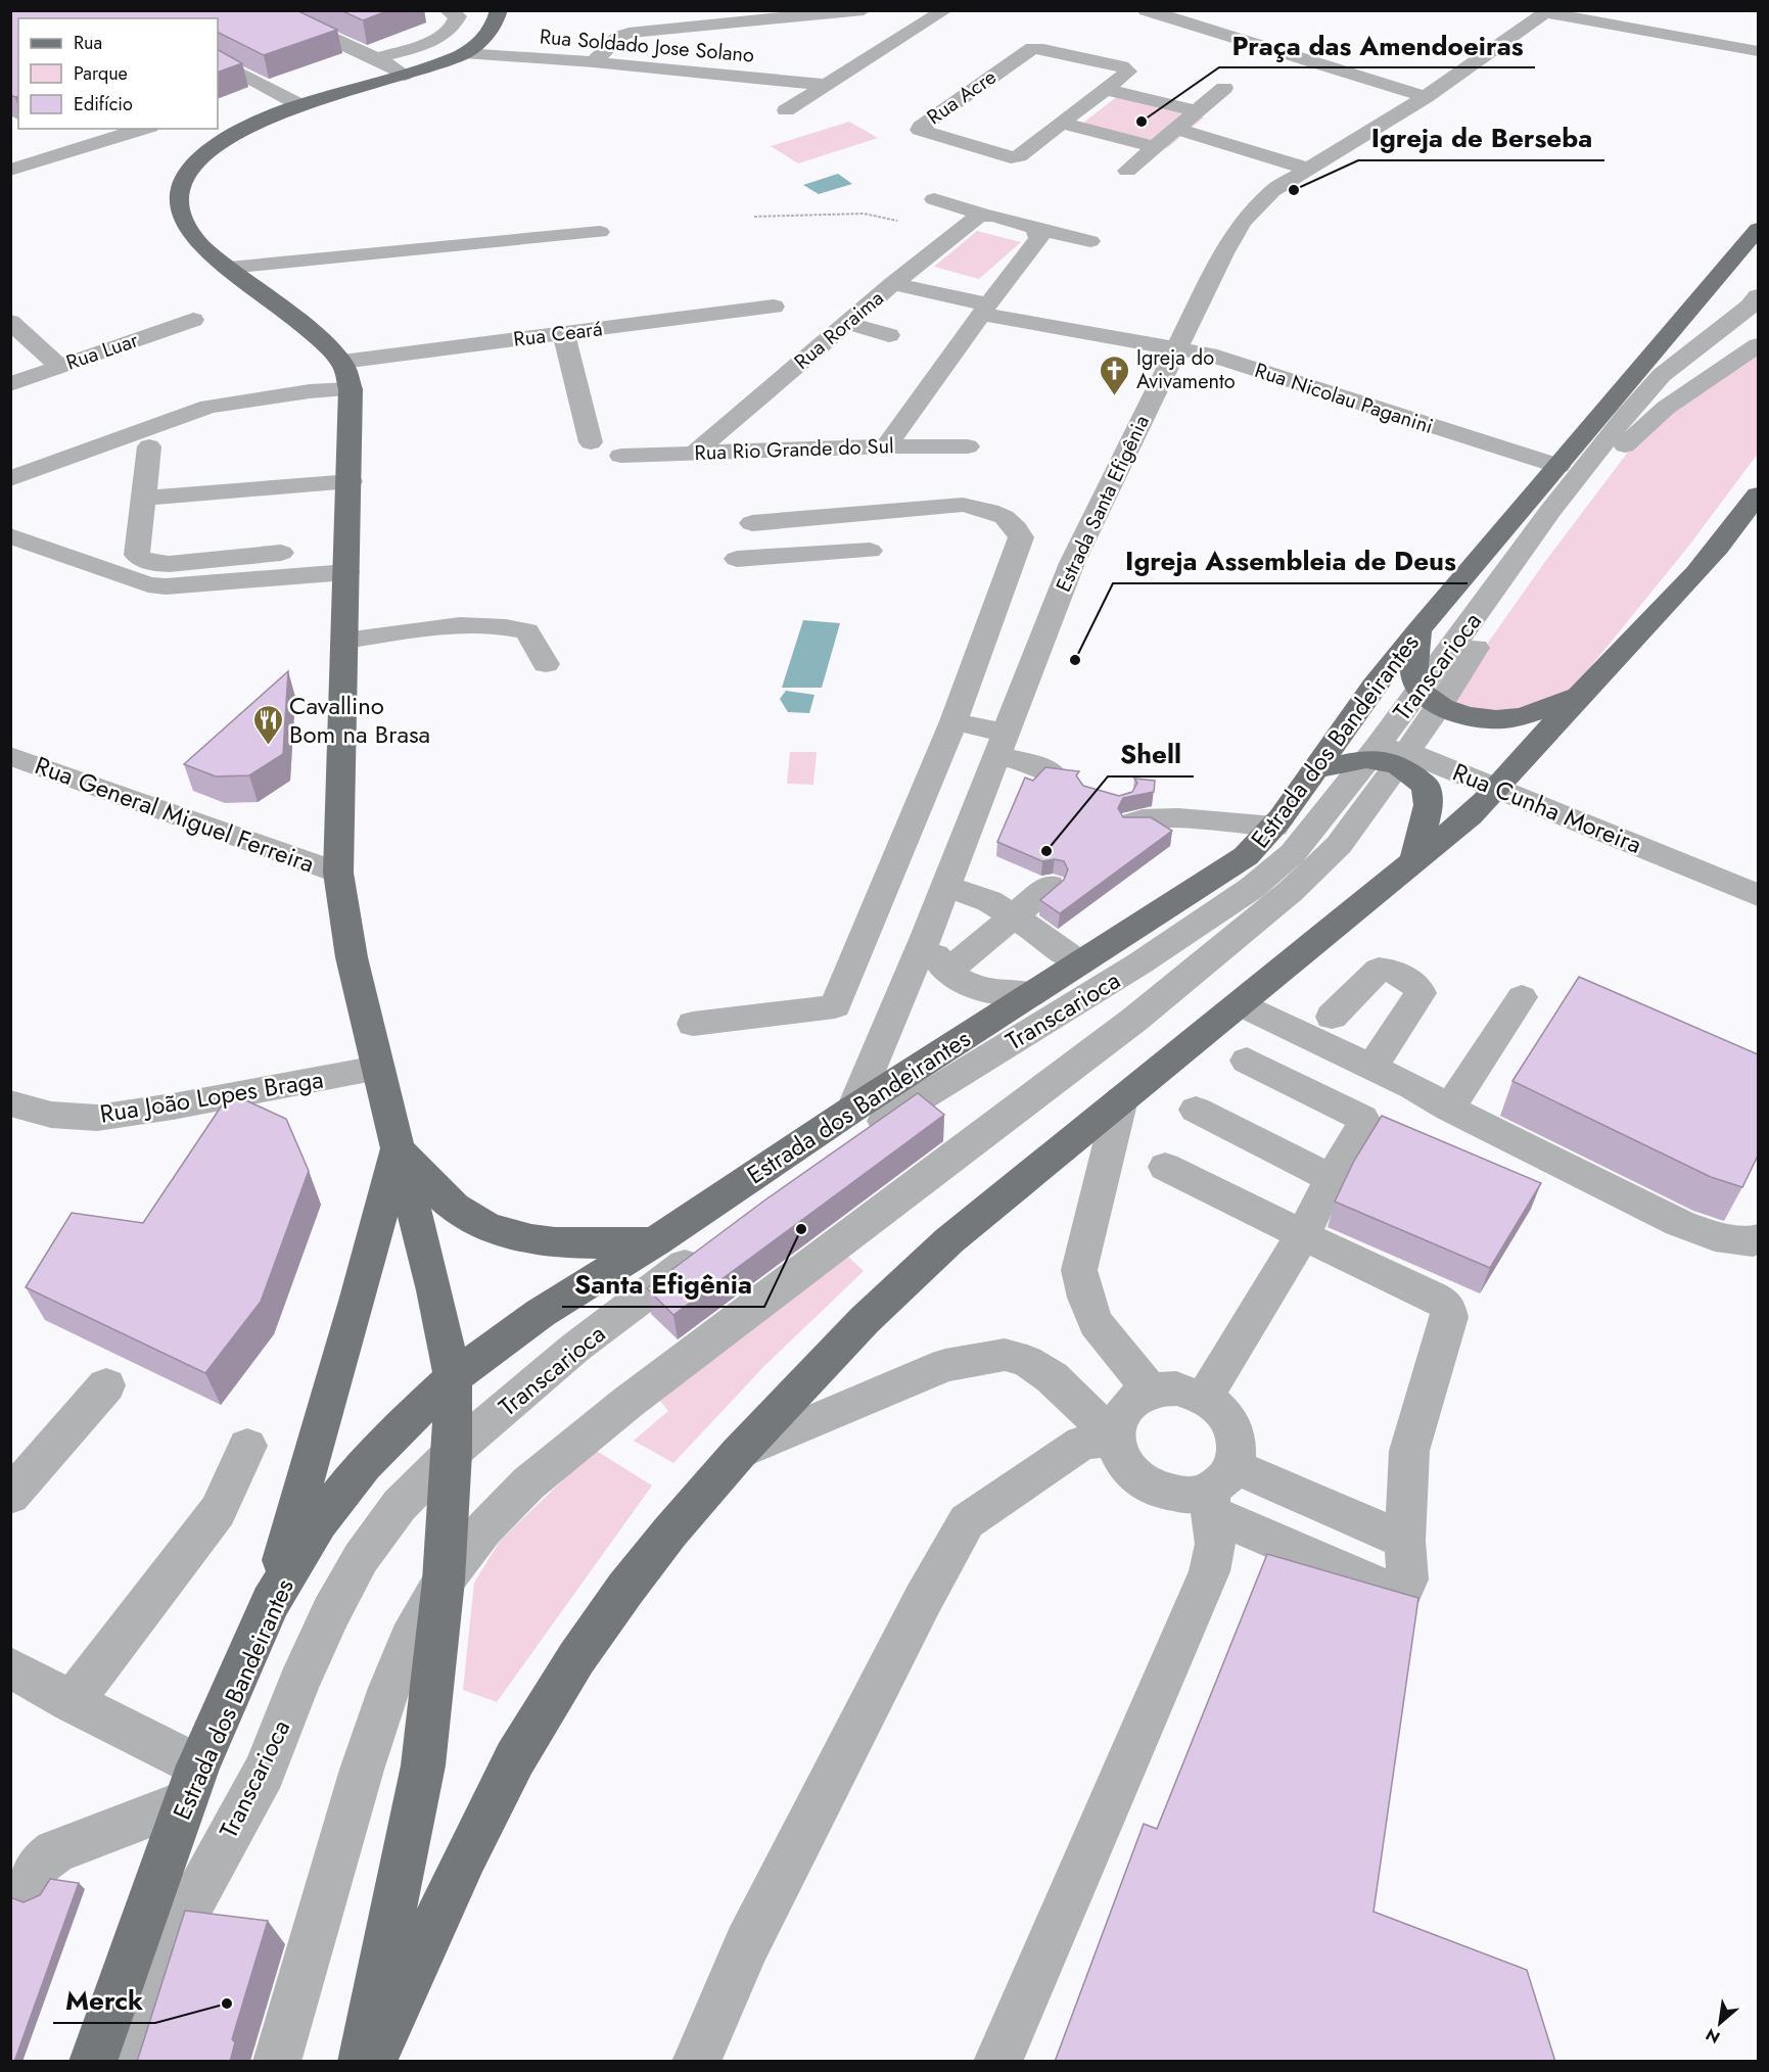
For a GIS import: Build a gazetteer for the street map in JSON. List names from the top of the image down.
{
  "streets": {
    "main road": ["Estrada dos Bandeirantes"],
    "street": [
      "Rua Soldado Jose Solano",
      "Rua Acre",
      "Rua Roraima",
      "Rua Ceará",
      "Rua Luar",
      "Rua Nicolau Paganini",
      "Rua Rio Grande do Sul",
      "Estrada Santa Efigênia",
      "Transcarioca",
      "Rua Cunha Moreira",
      "Rua General Miguel Ferreira",
      "Rua João Lopes Braga"
    ]
  },
  "crossings": [
    ["Rua Roraima", "Rua Nicolau Paganini"],
    ["Rua Roraima", "Rua Rio Grande do Sul"],
    ["Rua Nicolau Paganini", "Estrada Santa Efigênia"],
    ["Rua Nicolau Paganini", "Estrada dos Bandeirantes"],
    ["Estrada Santa Efigênia", "Transcarioca"],
    ["Estrada Santa Efigênia", "Estrada dos Bandeirantes"],
    ["Transcarioca", "Estrada dos Bandeirantes"],
    ["Transcarioca", "Rua Cunha Moreira"]
  ],
  "places": {
    "other": [
      "Praça das Amendoeiras",
      "Igreja de Berseba",
      "Igreja Assembleia de Deus",
      "Shell",
      "Santa Efigênia",
      "Merck"
    ],
    "church": ["Igreja do Avivamento"],
    "restaurant": ["Cavallino Bom na Brasa"]
  },
  "legend": ["Rua", "Parque", "Edifício"],
  "north": "bottom left"
}
